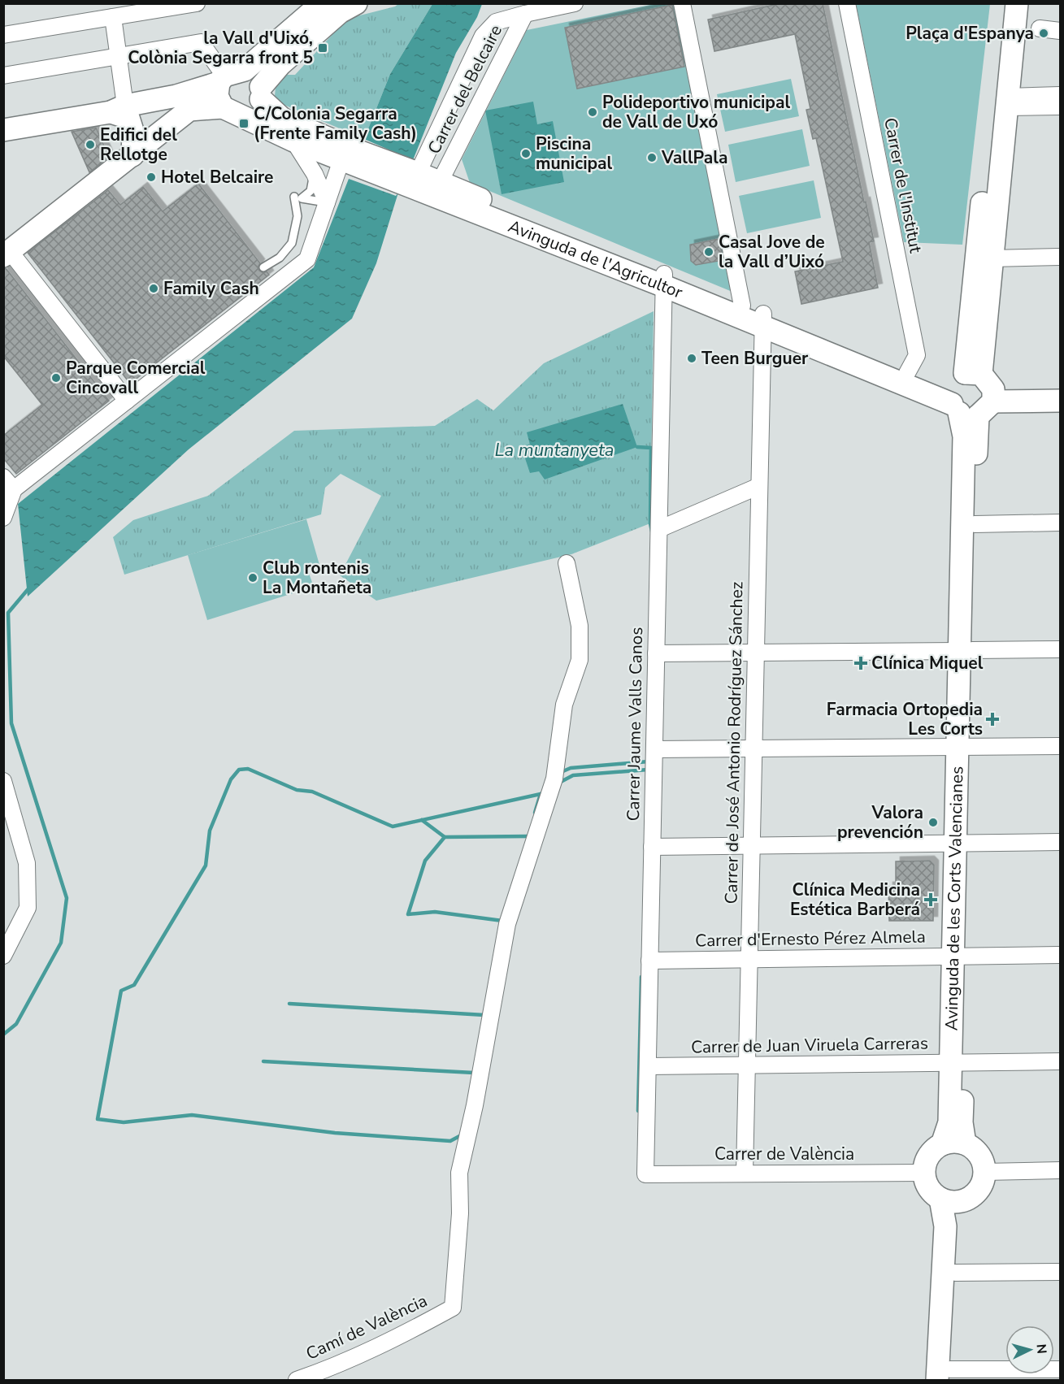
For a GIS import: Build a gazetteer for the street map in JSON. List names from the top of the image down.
{
  "streets": {
    "street": [
      "Carrer del Belcaire",
      "Carrer de l'Institut",
      "Avinguda de l'Agricultor",
      "Carrer Jaume Valls Canos",
      "Carrer de José Antonio Rodríguez Sánchez",
      "Avinguda de les Corts Valencianes",
      "Carrer d'Ernesto Pérez Almela",
      "Carrer de Juan Viruela Carreras",
      "Carrer de València",
      "Camí de València"
    ]
  },
  "crossings": [
    ["Carrer del Belcaire", "Avinguda de l'Agricultor"],
    ["Carrer de l'Institut", "Avinguda de l'Agricultor"],
    ["Avinguda de l'Agricultor", "Carrer Jaume Valls Canos"],
    ["Avinguda de l'Agricultor", "Carrer de José Antonio Rodríguez Sánchez"],
    ["Avinguda de l'Agricultor", "Avinguda de les Corts Valencianes"],
    ["Carrer Jaume Valls Canos", "Carrer d'Ernesto Pérez Almela"],
    ["Carrer Jaume Valls Canos", "Carrer de Juan Viruela Carreras"],
    ["Carrer Jaume Valls Canos", "Carrer de València"],
    ["Carrer de José Antonio Rodríguez Sánchez", "Carrer d'Ernesto Pérez Almela"],
    ["Carrer de José Antonio Rodríguez Sánchez", "Carrer de Juan Viruela Carreras"],
    ["Carrer de José Antonio Rodríguez Sánchez", "Carrer de València"],
    ["Avinguda de les Corts Valencianes", "Carrer d'Ernesto Pérez Almela"],
    ["Avinguda de les Corts Valencianes", "Carrer de Juan Viruela Carreras"],
    ["Avinguda de les Corts Valencianes", "Carrer de València"]
  ],
  "water": ["La muntanyeta"],
  "places": {
    "other": [
      "Plaça d'Espanya",
      "Polideportivo municipal de Vall de Uxó",
      "Edifici del Rellotge",
      "Piscina municipal",
      "VallPala",
      "Hotel Belcaire",
      "Casal Jove de la Vall d’Uixó",
      "Family Cash",
      "Teen Burguer",
      "Parque Comercial Cincovall",
      "Club rontenis La Montañeta",
      "Valora prevención"
    ],
    "transit": ["la Vall d'Uixó, Colònia Segarra front 5", "C/Colonia Segarra (Frente Family Cash)"],
    "health": ["Clínica Miquel", "Farmacia Ortopedia Les Corts", "Clínica Medicina Estética Barberá"]
  },
  "north": "right"
}
